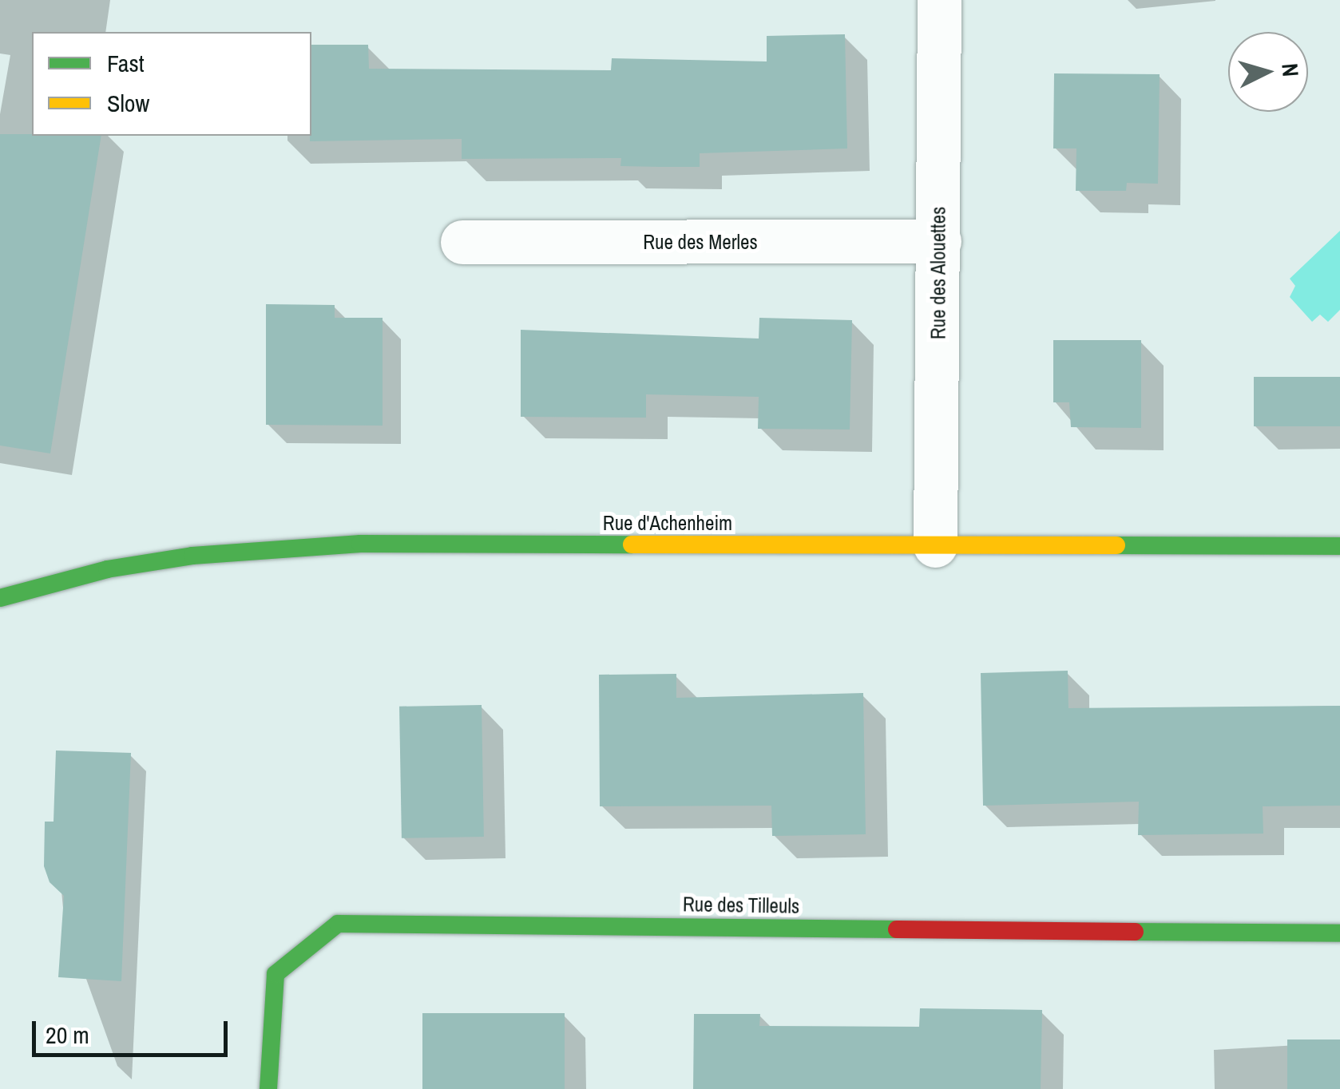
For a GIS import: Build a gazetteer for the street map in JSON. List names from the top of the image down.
{
  "streets": {
    "main road": ["Rue d'Achenheim", "Rue des Tilleuls"],
    "street": ["Rue des Merles", "Rue des Alouettes"]
  },
  "crossings": [
    ["Rue des Merles", "Rue des Alouettes"],
    ["Rue des Alouettes", "Rue d'Achenheim"]
  ],
  "legend": ["Fast", "Slow"],
  "scale_bar": "20 m",
  "north": "right"
}
